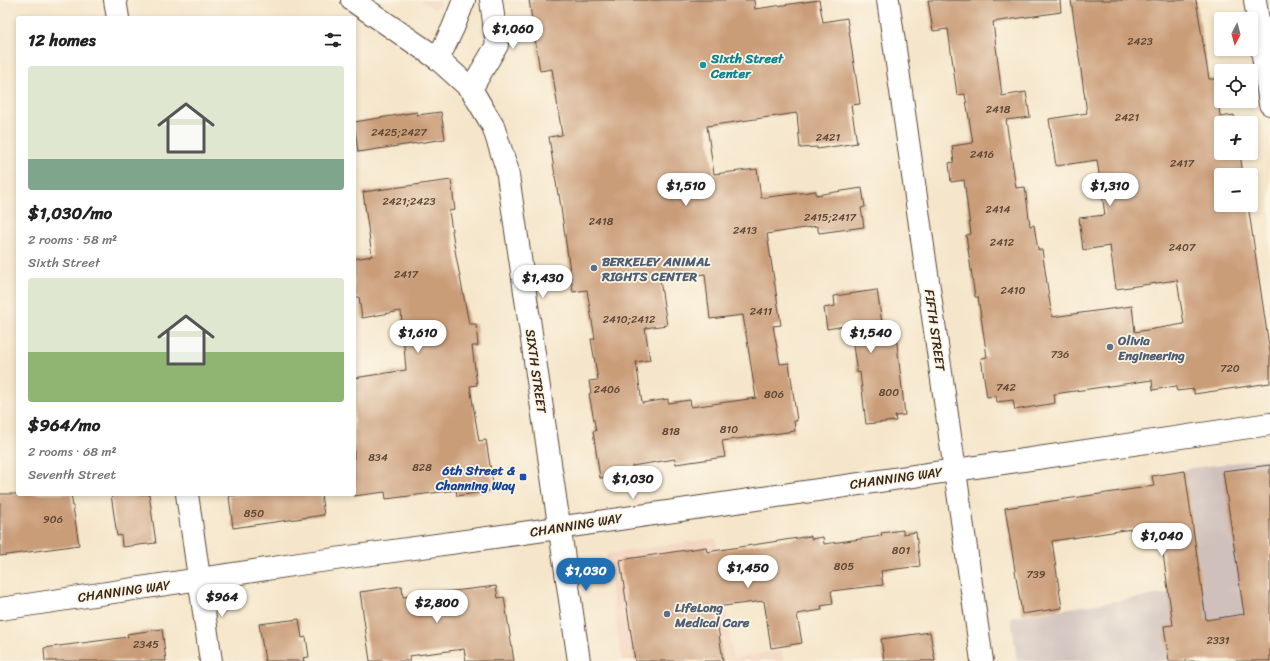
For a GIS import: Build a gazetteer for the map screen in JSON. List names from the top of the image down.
{
  "streets": {
    "street": ["FIFTH STREET", "SIXTH STREET", "CHANNING WAY"]
  },
  "crossings": [
    ["FIFTH STREET", "CHANNING WAY"],
    ["SIXTH STREET", "CHANNING WAY"]
  ],
  "places": {
    "other": [
      "Sixth Street Center",
      "BERKELEY ANIMAL RIGHTS CENTER",
      "Olivia Engineering",
      "LifeLong Medical Care"
    ],
    "transit": ["6th Street & Channing Way"]
  },
  "house_numbers": [
    "2423",
    "2418",
    "2421",
    "2425;2427",
    "2421",
    "2416",
    "2417",
    "2421;2423",
    "2414",
    "2415;2417",
    "2418",
    "2413",
    "2412",
    "2407",
    "2417",
    "2410",
    "2411",
    "2410;2412",
    "736",
    "720",
    "742",
    "2406",
    "800",
    "806",
    "810",
    "818",
    "834",
    "828",
    "850",
    "906",
    "801",
    "805",
    "739",
    "2331",
    "2345"
  ],
  "north": "bottom",
  "page": {
    "map_buttons": ["+", "−"],
    "price": [
      "$1,060",
      "$1,510",
      "$1,310",
      "$1,430",
      "$1,610",
      "$1,540",
      "$1,030",
      "$1,040",
      "$1,450",
      "$1,030",
      "$964",
      "$2,800"
    ],
    "heading": "12 homes",
    "list": [
      {
        "name": "$1,030/mo",
        "note": "2 rooms · 58 m² · Sixth Street"
      },
      {
        "name": "$964/mo",
        "note": "2 rooms · 68 m² · Seventh Street"
      }
    ]
  }
}
